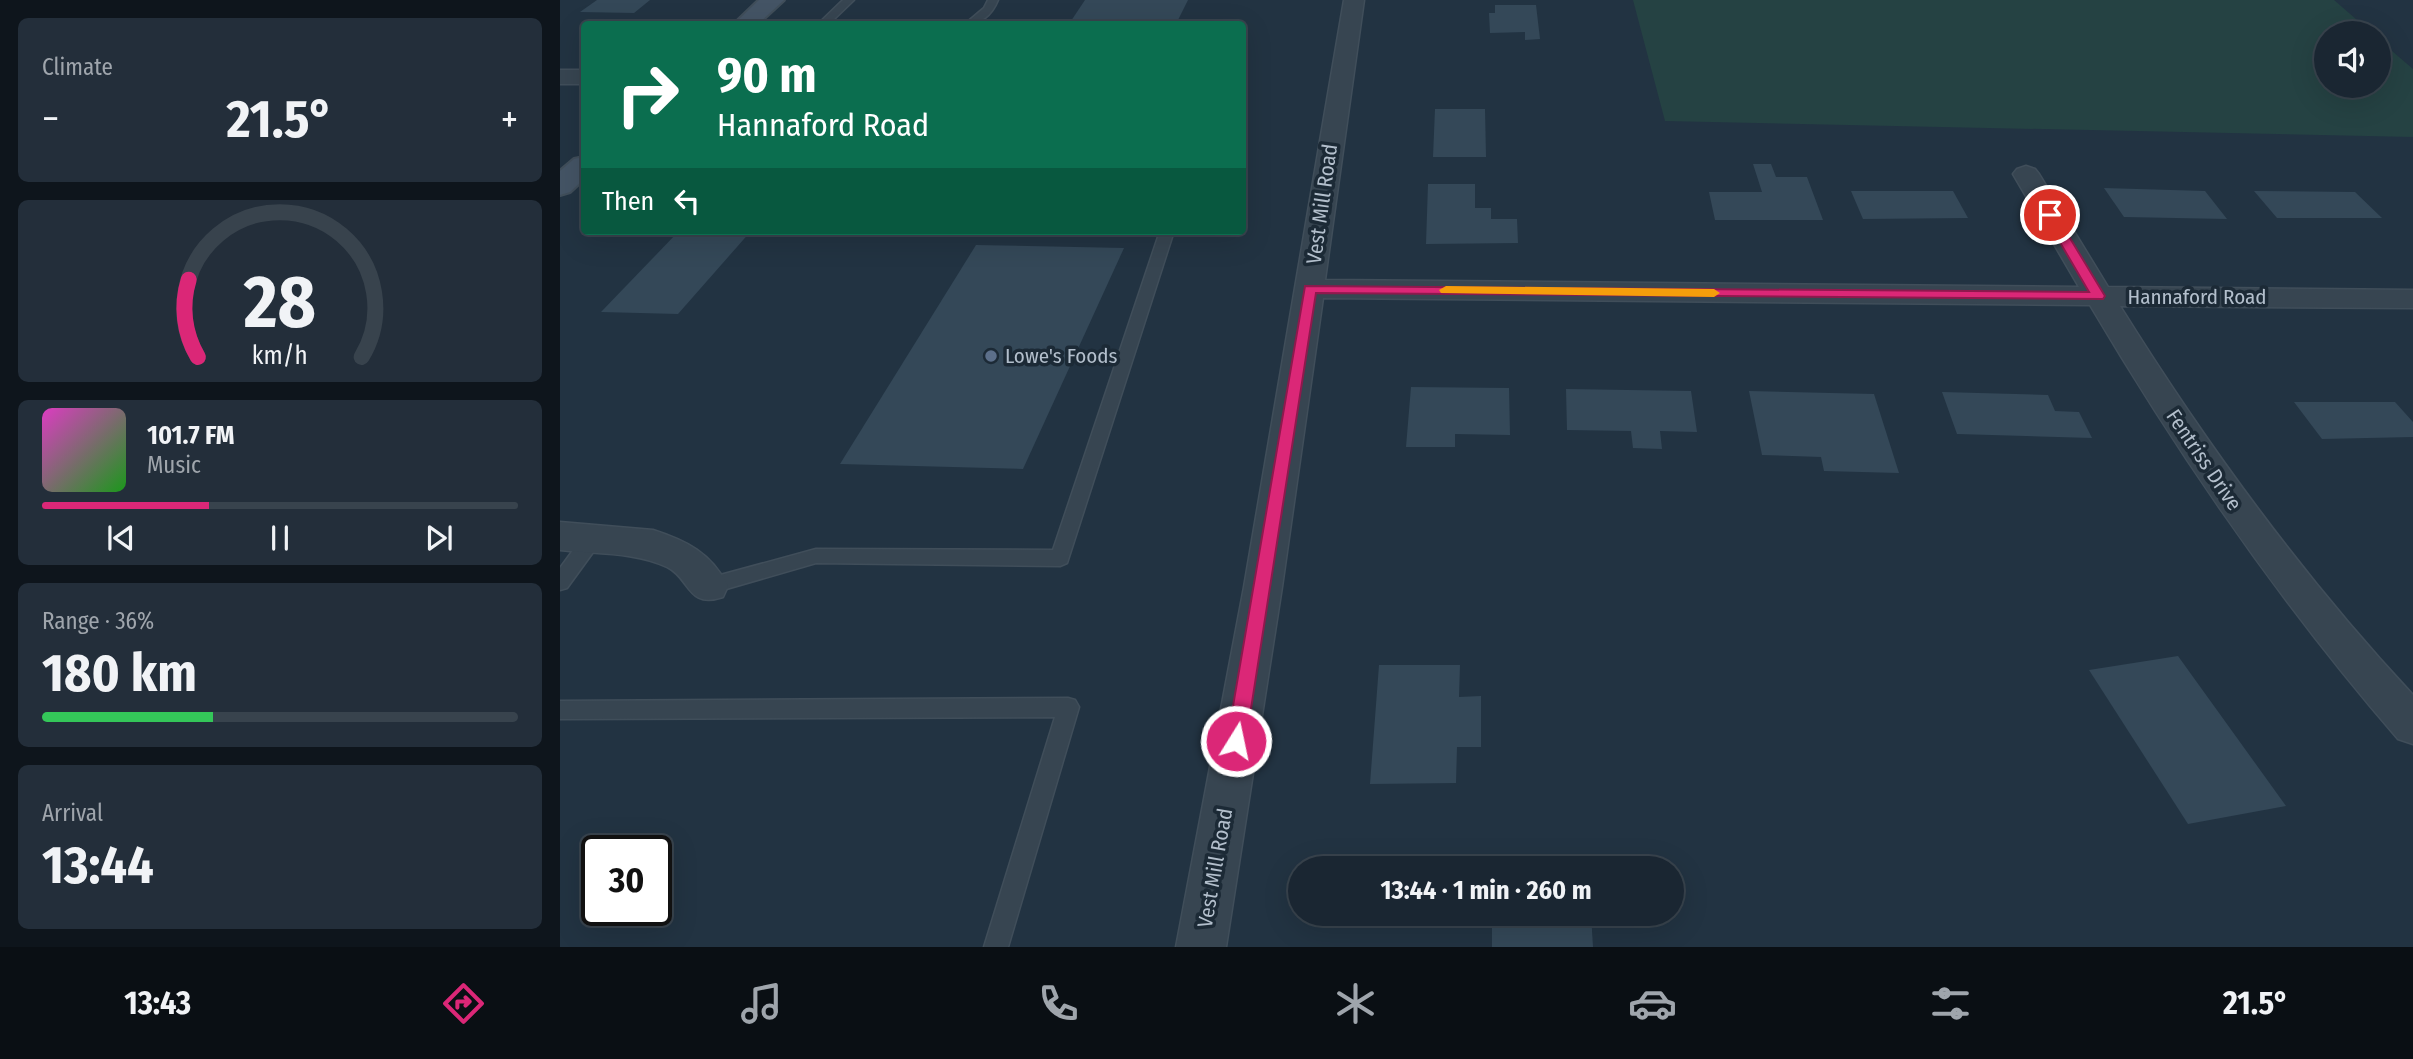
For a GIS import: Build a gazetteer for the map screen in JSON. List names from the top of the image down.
{
  "streets": {
    "street": ["Vest Mill Road", "Hannaford Road", "Fentriss Drive"]
  },
  "crossings": [
    ["Vest Mill Road", "Hannaford Road"],
    ["Hannaford Road", "Fentriss Drive"]
  ],
  "places": ["Lowe's Foods"],
  "page": {
    "tile": [
      "Climate",
      ["Range · 36%", "180 km"],
      ["Arrival", "13:44"]
    ],
    "turn": ["90 m", "Hannaford Road"],
    "heat": ["−", "21.5°", "+"],
    "then": "Then",
    "song": ["101.7 FM", "Music"],
    "limit": "30",
    "trip": "13:44 · 1 min · 260 m",
    "tabs": ["13:43", "21.5°"],
    "gauge": ["28", "km/h"]
  }
}
